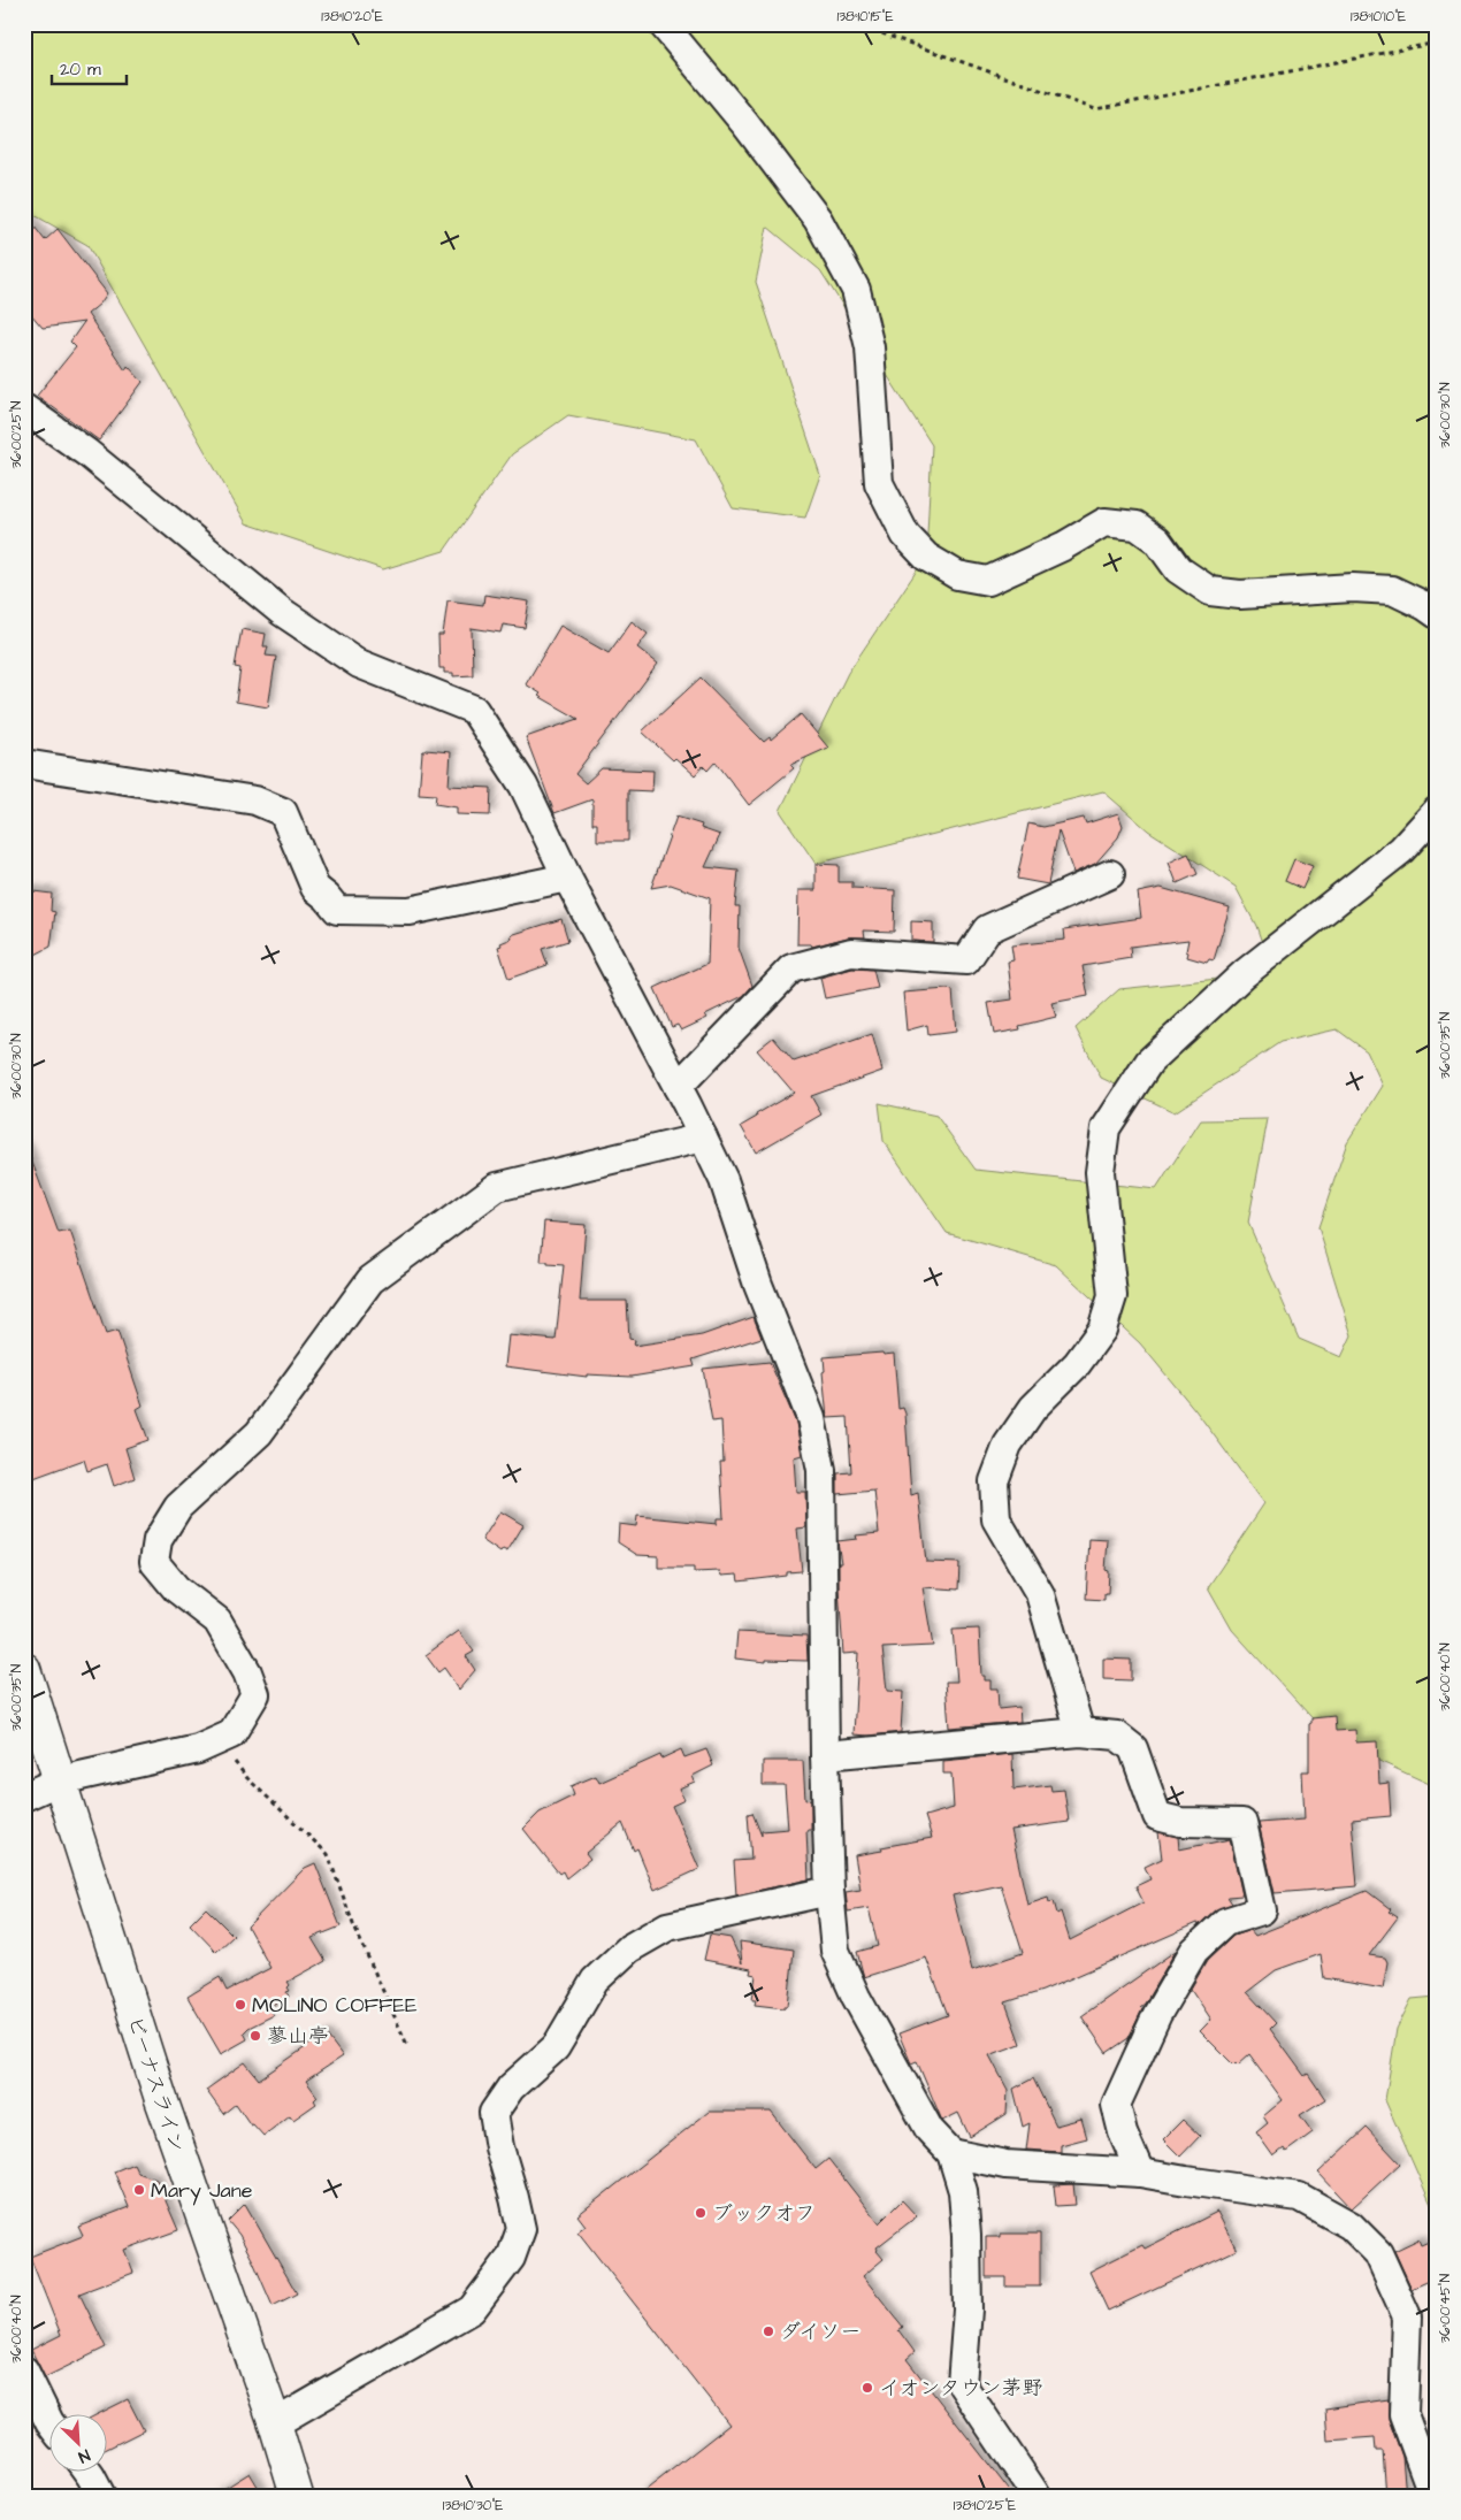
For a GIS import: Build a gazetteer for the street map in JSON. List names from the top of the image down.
{
  "streets": {
    "main road": ["ビーナスライン"]
  },
  "places": [
    "MOLINO COFFEE",
    "蓼山亭",
    "Mary Jane",
    "ブックオフ",
    "ダイソー",
    "イオンタウン茅野"
  ],
  "scale_bar": "20 m",
  "north": "bottom right",
  "coordinates": [
    "138°10'20\"E",
    "138°10'15\"E",
    "138°10'10\"E",
    "36°00'30\"N",
    "36°00'25\"N",
    "36°00'35\"N",
    "36°00'40\"N",
    "36°00'45\"N",
    "138°10'30\"E",
    "138°10'25\"E"
  ]
}
